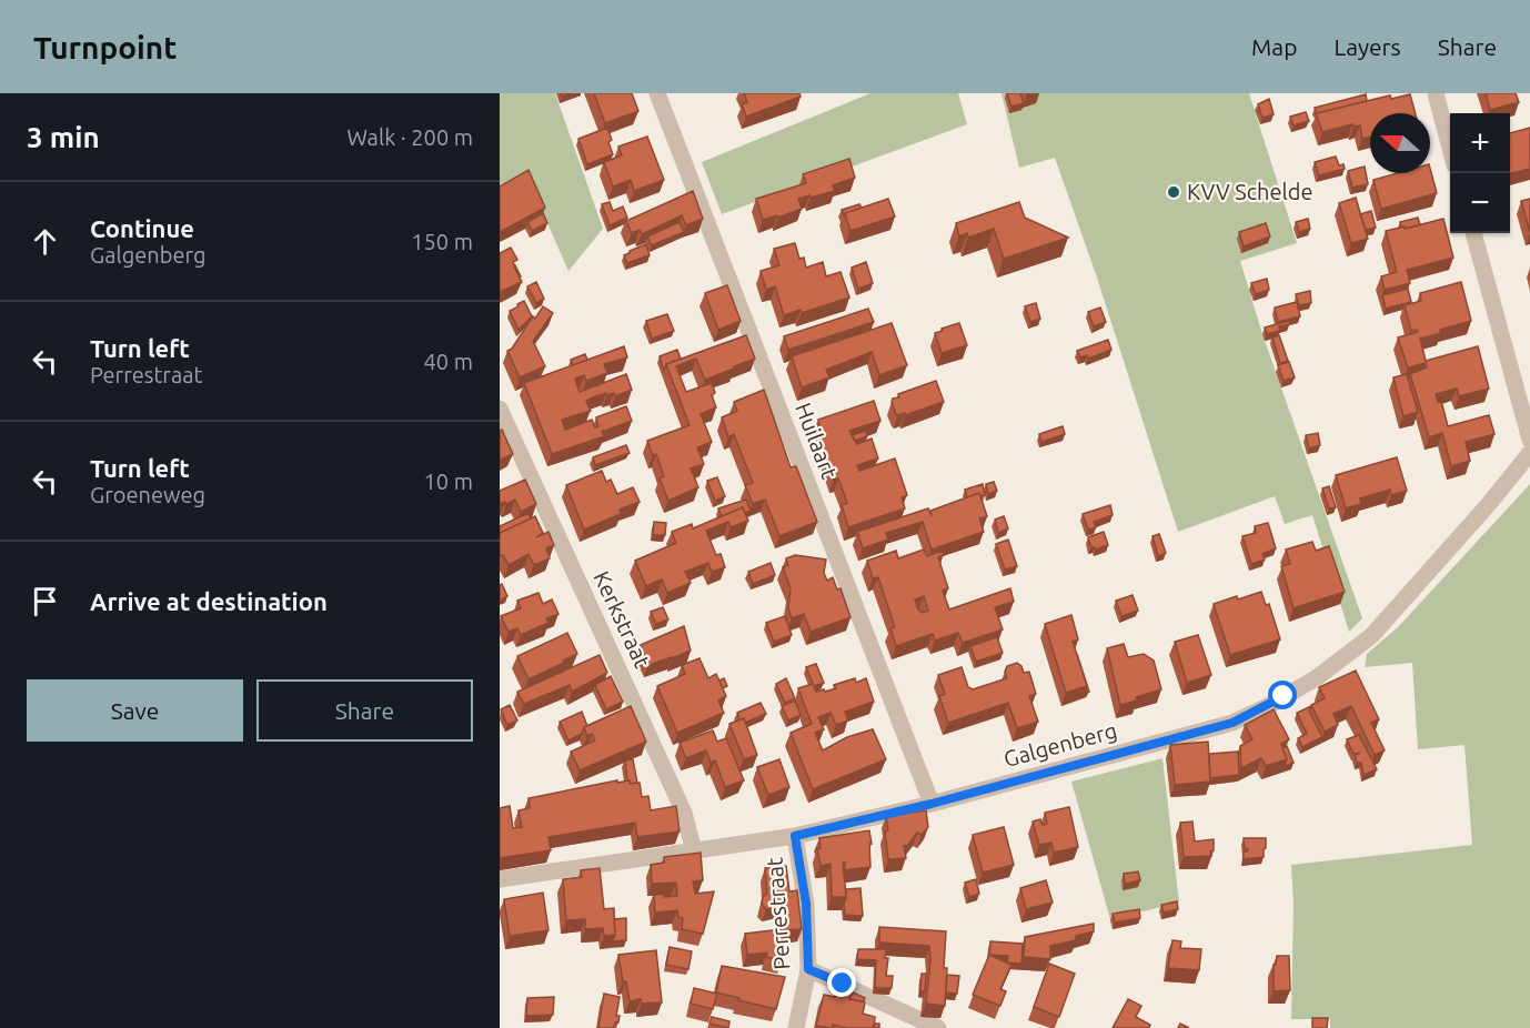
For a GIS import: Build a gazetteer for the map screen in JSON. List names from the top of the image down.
{
  "streets": {
    "street": [
      "Huilaart",
      "Kerkstraat",
      "Galgenberg",
      "Perrestraat"
    ]
  },
  "crossings": [
    ["Huilaart", "Galgenberg"],
    ["Kerkstraat", "Galgenberg"],
    ["Galgenberg", "Perrestraat"]
  ],
  "places": ["KVV Schelde"],
  "north": "left",
  "page": {
    "header": "Turnpoint",
    "nav": ["Map", "Layers", "Share"],
    "heading": ["3 min", "Walk · 200 m"],
    "map_buttons": ["+", "−"],
    "list": [
      ["Continue", "Galgenberg", "150 m"],
      ["Turn left", "Perrestraat", "40 m"],
      ["Turn left", "Groeneweg", "10 m"],
      "Arrive at destination"
    ],
    "buttons": ["Save", "Share"]
  }
}
